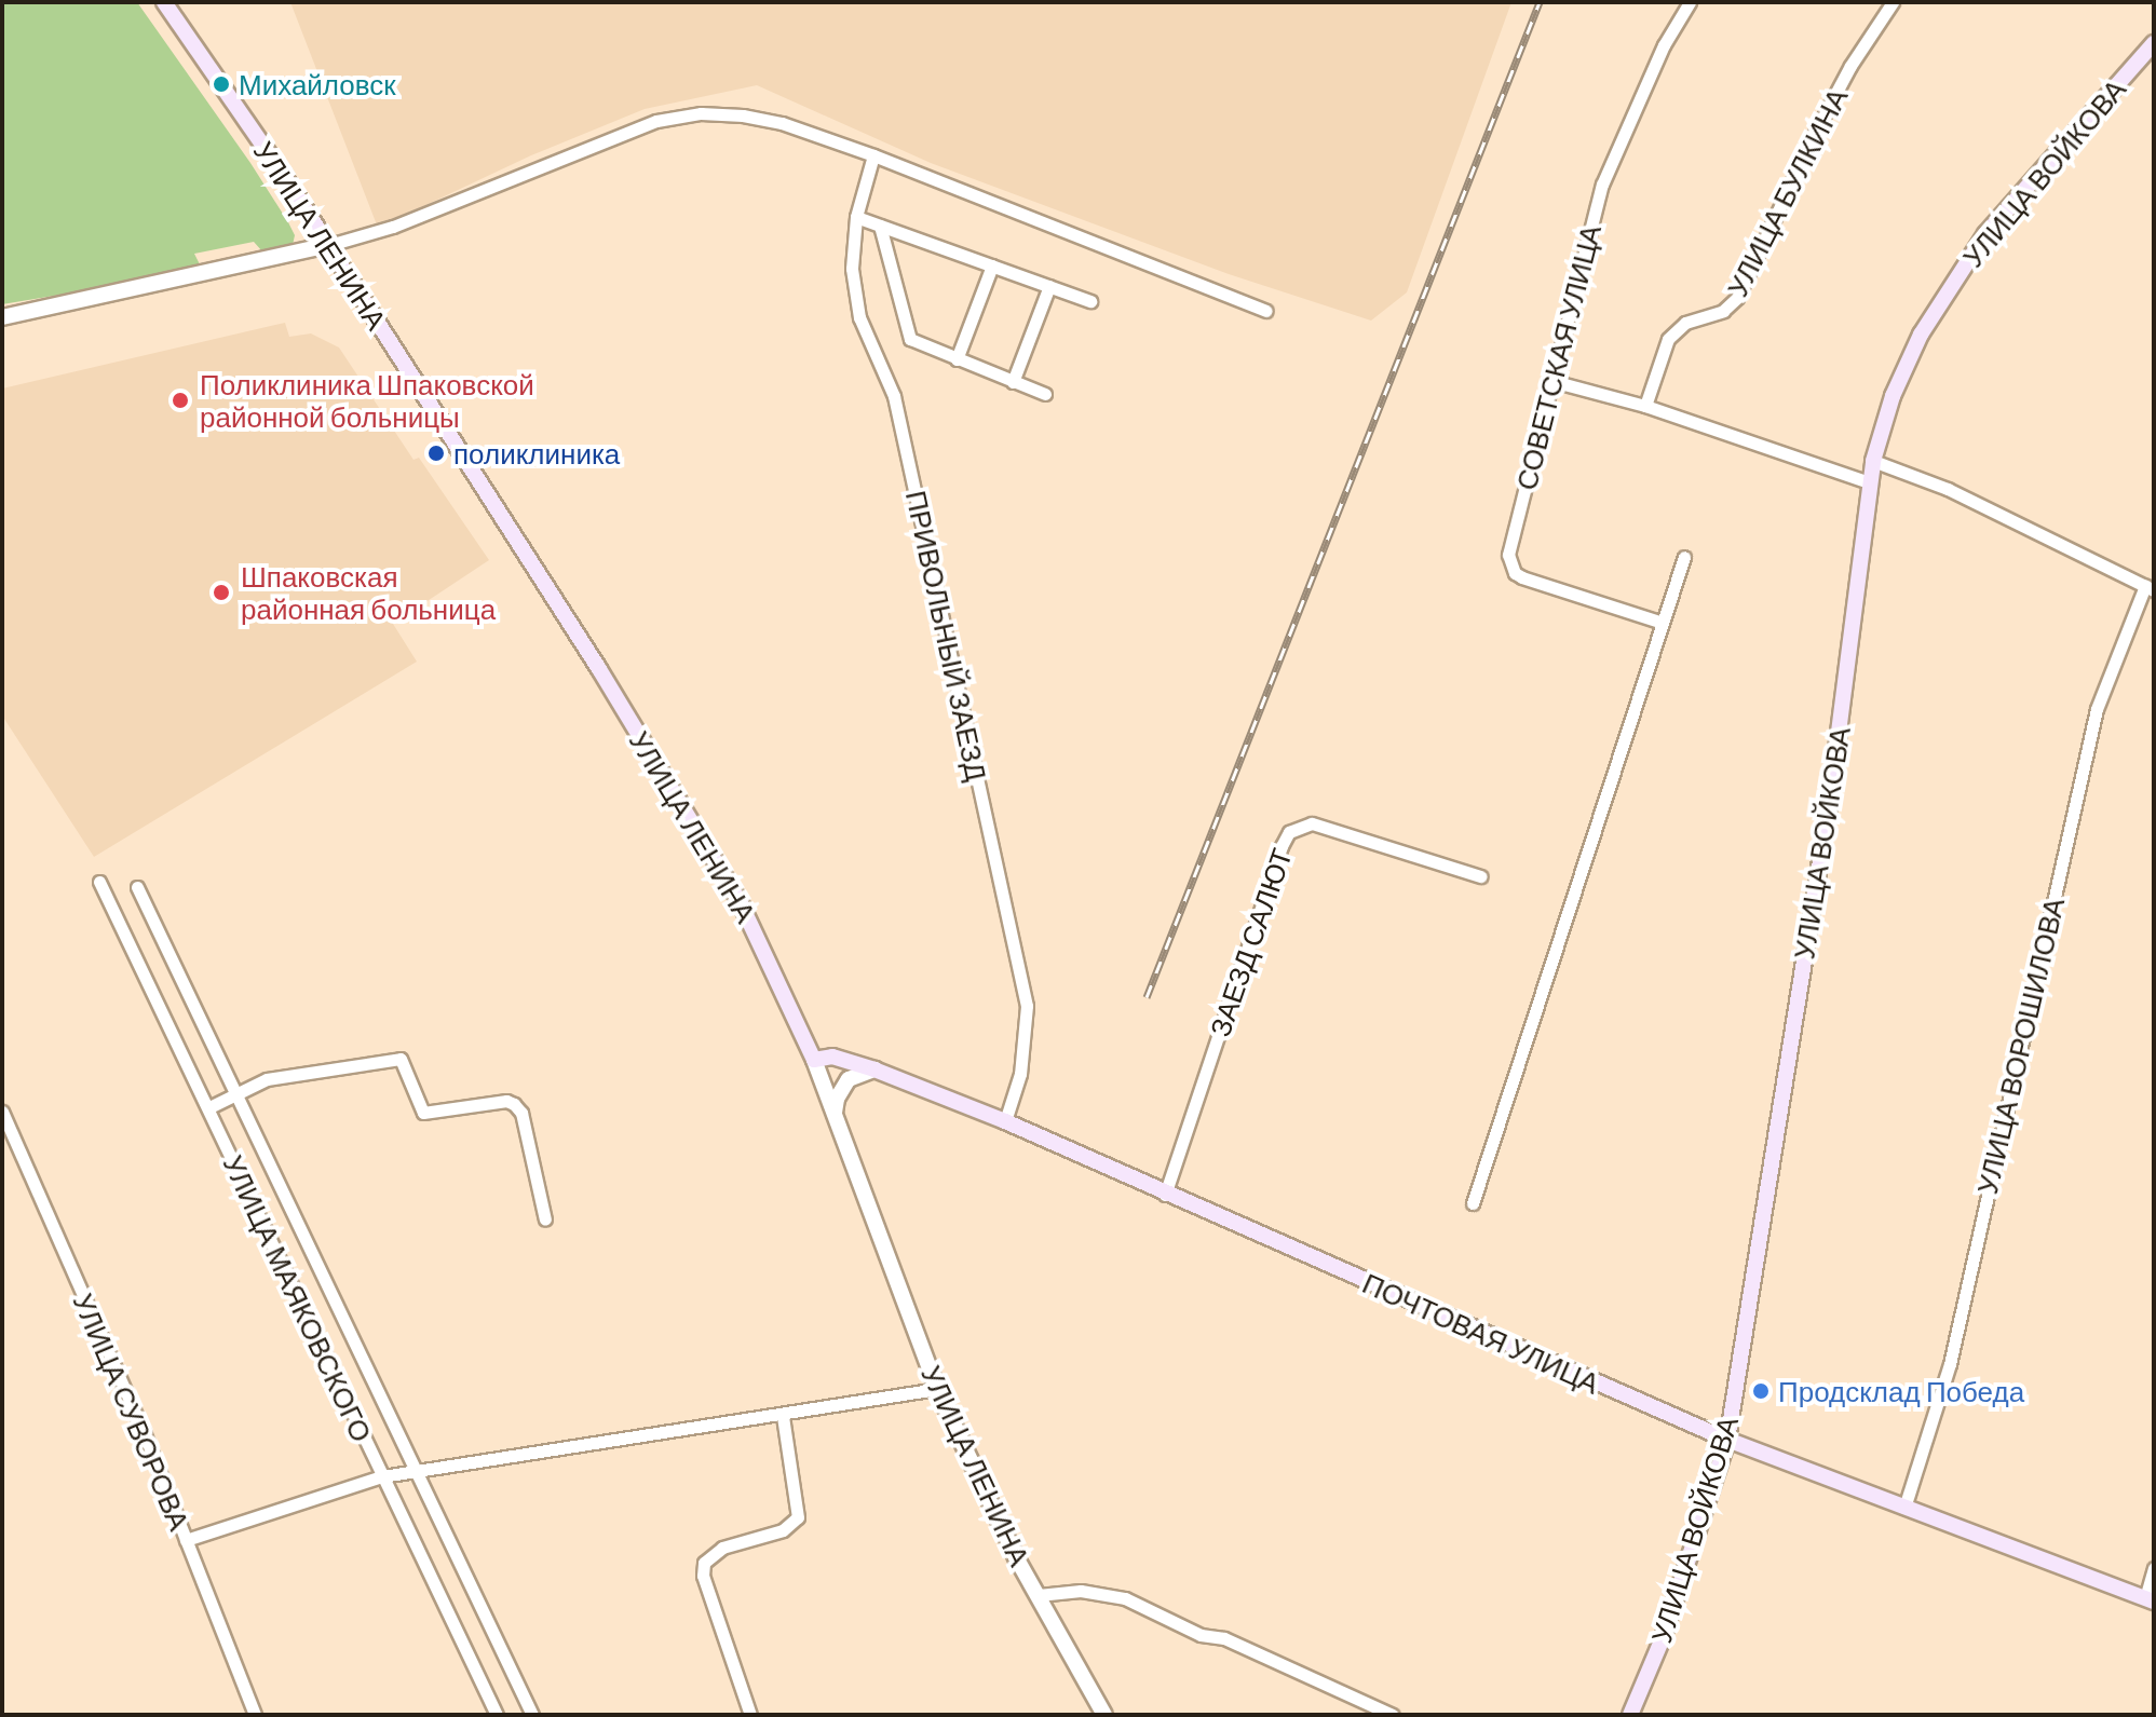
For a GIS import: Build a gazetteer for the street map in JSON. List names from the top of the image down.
{
  "streets": {
    "main road": ["УЛИЦА ВОЙКОВА", "УЛИЦА ЛЕНИНА", "ПОЧТОВАЯ УЛИЦА"],
    "street": [
      "УЛИЦА БУЛКИНА",
      "СОВЕТСКАЯ УЛИЦА",
      "ПРИВОЛЬНЫЙ ЗАЕЗД",
      "ЗАЕЗД САЛЮТ",
      "УЛИЦА ВОРОШИЛОВА",
      "УЛИЦА МАЯКОВСКОГО",
      "УЛИЦА СУВОРОВА"
    ]
  },
  "crossings": [
    ["УЛИЦА ВОЙКОВА", "ПОЧТОВАЯ УЛИЦА"],
    ["УЛИЦА ЛЕНИНА", "ПОЧТОВАЯ УЛИЦА"],
    ["ПРИВОЛЬНЫЙ ЗАЕЗД", "ПОЧТОВАЯ УЛИЦА"],
    ["ЗАЕЗД САЛЮТ", "ПОЧТОВАЯ УЛИЦА"],
    ["УЛИЦА ВОРОШИЛОВА", "ПОЧТОВАЯ УЛИЦА"]
  ],
  "places": [
    "Михайловск",
    "Поликлиника Шпаковской районной больницы",
    "поликлиника",
    "Шпаковская районная больница",
    "Продсклад Победа"
  ]
}
